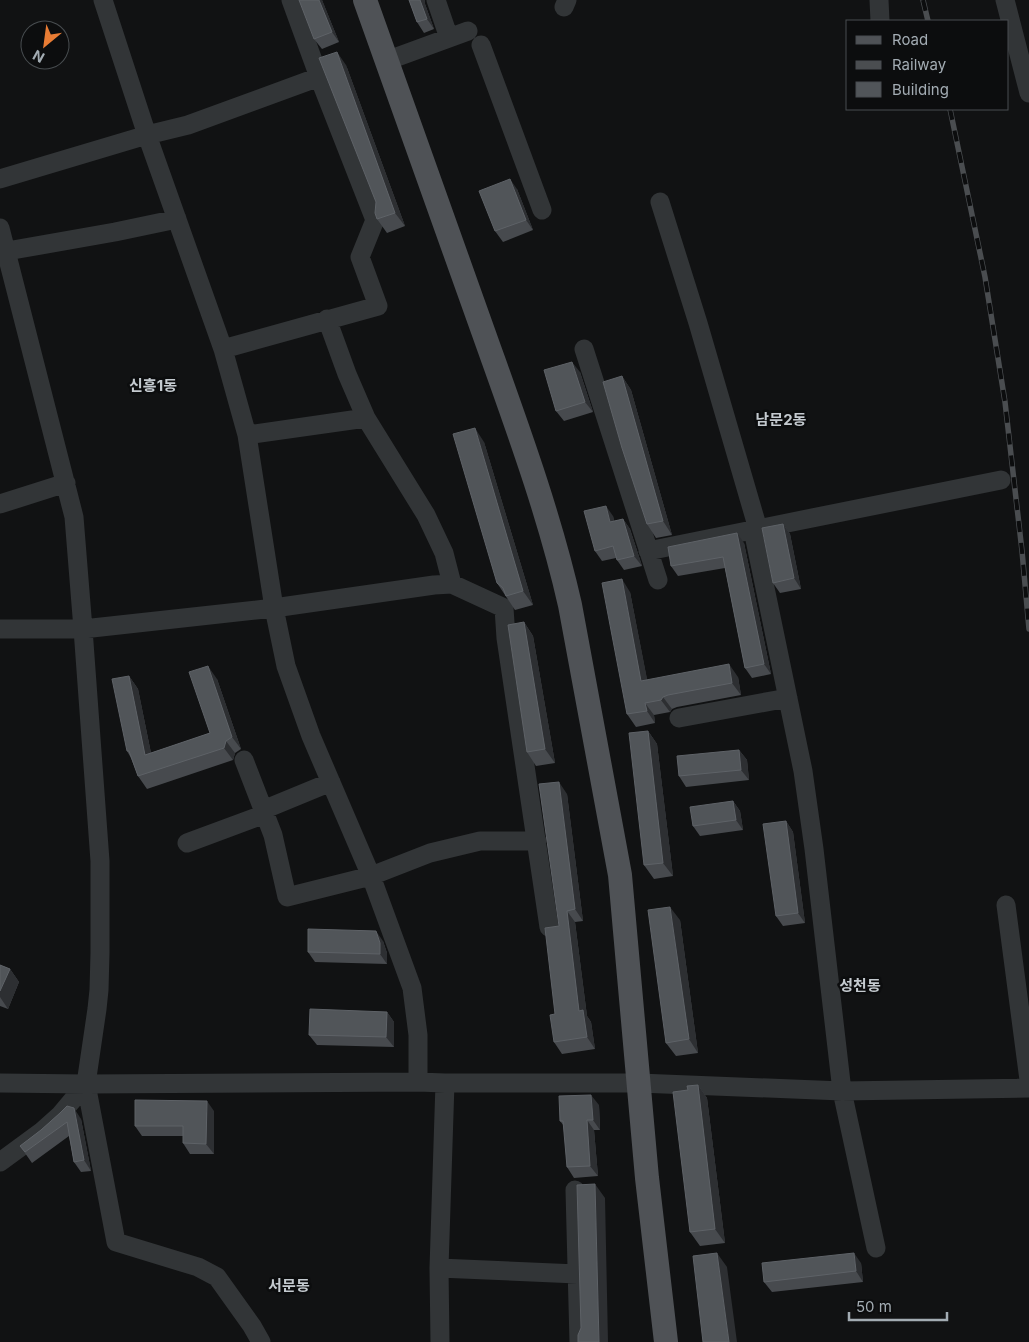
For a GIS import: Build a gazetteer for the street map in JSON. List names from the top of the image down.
{
  "districts": [
    "신흥1동",
    "남문2동",
    "성천동",
    "서문동"
  ],
  "legend": ["Road", "Railway", "Building"],
  "scale_bar": "50 m",
  "north": "bottom left"
}
